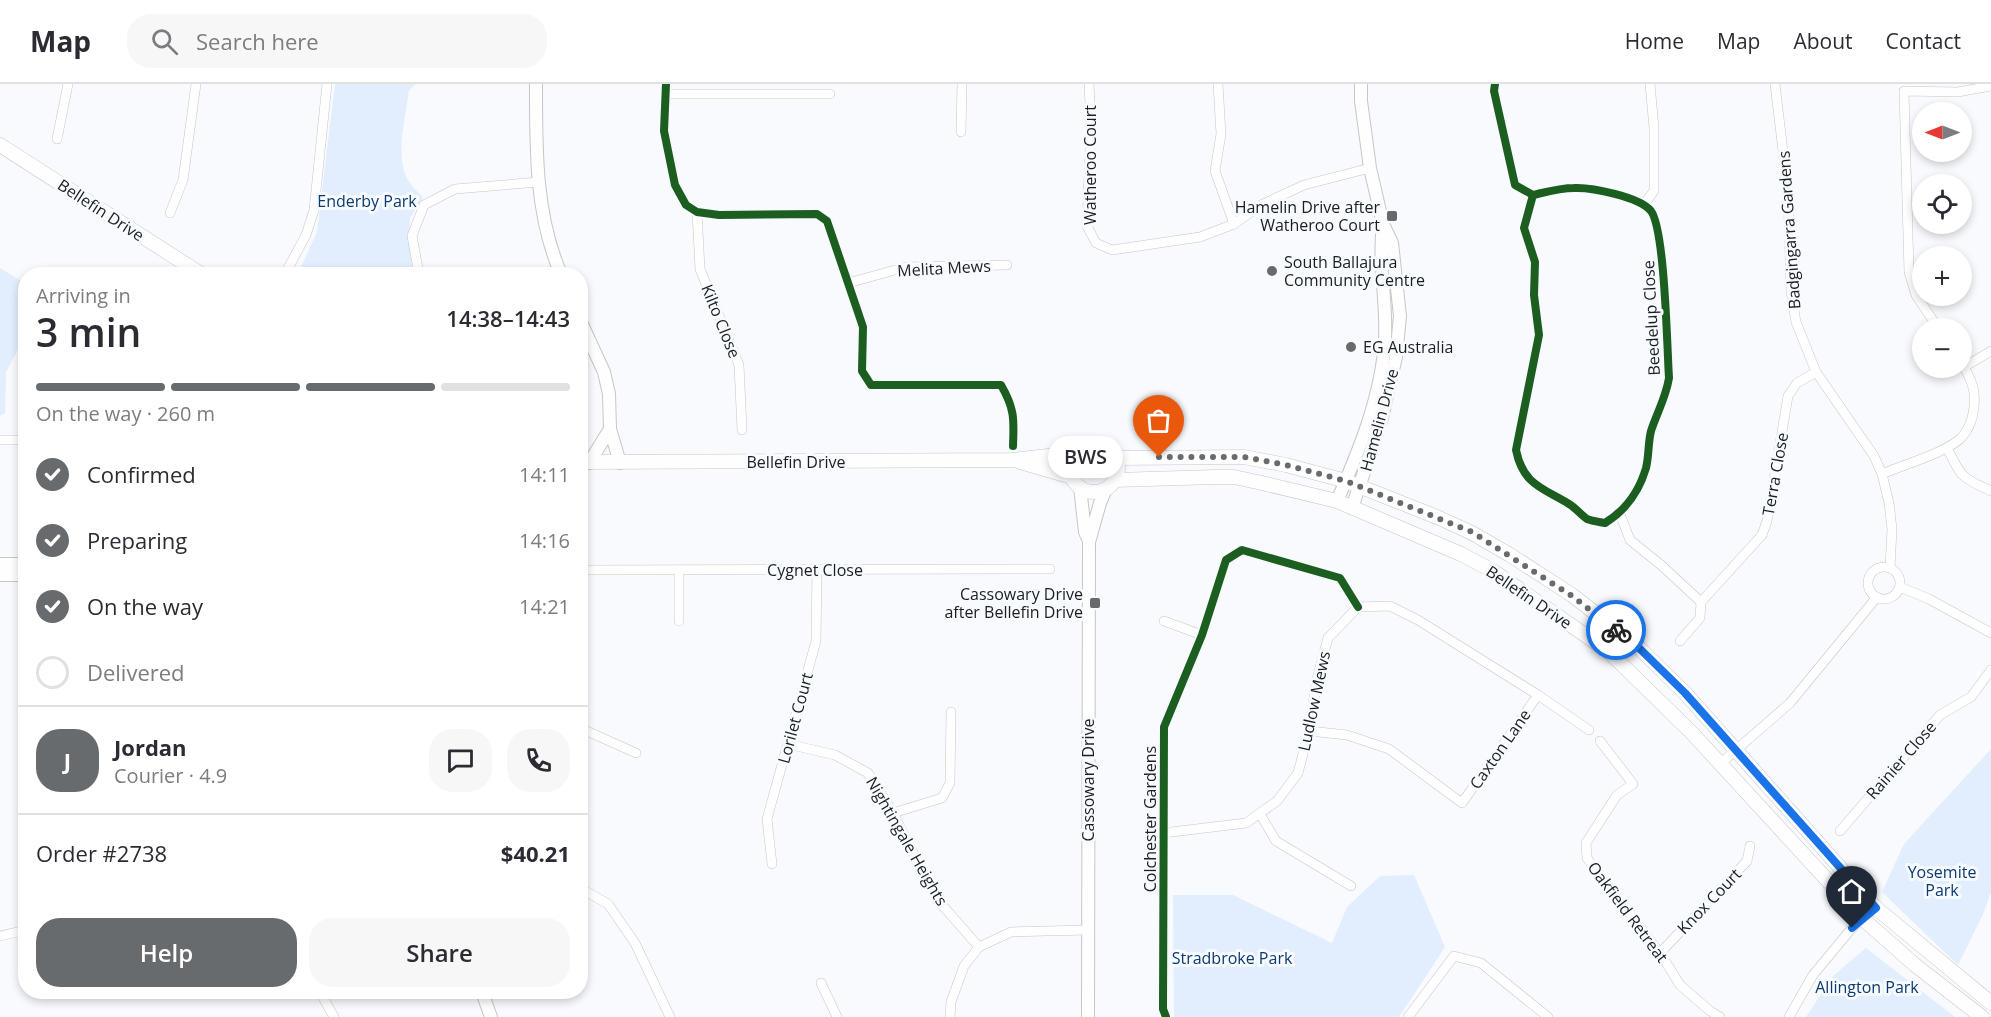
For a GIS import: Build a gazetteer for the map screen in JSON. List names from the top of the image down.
{
  "streets": {
    "main road": ["Bellefin Drive"],
    "street": [
      "Watheroo Court",
      "Badgingarra Gardens",
      "Melita Mews",
      "Beedelup Close",
      "Kilto Close",
      "Hamelin Drive",
      "Terra Close",
      "Cygnet Close",
      "Ludlow Mews",
      "Lorilet Court",
      "Caxton Lane",
      "Rainier Close",
      "Cassowary Drive",
      "Colchester Gardens",
      "Nightingale Heights",
      "Knox Court",
      "Oakfield Retreat"
    ]
  },
  "crossings": [
    ["Watheroo Court", "Hamelin Drive"],
    ["Bellefin Drive", "Hamelin Drive"],
    ["Bellefin Drive", "Cassowary Drive"],
    ["Badgingarra Gardens", "Terra Close"],
    ["Cygnet Close", "Lorilet Court"],
    ["Ludlow Mews", "Caxton Lane"],
    ["Ludlow Mews", "Colchester Gardens"],
    ["Lorilet Court", "Nightingale Heights"],
    ["Knox Court", "Oakfield Retreat"]
  ],
  "parks": [
    "Enderby Park",
    "Yosemite Park",
    "Stradbroke Park",
    "Allington Park"
  ],
  "places": {
    "transit": ["Hamelin Drive after Watheroo Court", "Cassowary Drive after Bellefin Drive"],
    "other": ["South Ballajura Community Centre", "EG Australia", "BWS"]
  },
  "north": "left",
  "page": {
    "header": "Map",
    "search": "Search here",
    "nav": [
      "Home",
      "Map",
      "About",
      "Contact"
    ],
    "map_buttons": ["+", "−"],
    "heading": ["3 min", "Arriving in", "14:38–14:43"],
    "panel": [
      "Jordan",
      "Courier · 4.9",
      "Order #2738",
      "$40.21"
    ],
    "bar": "On the way · 260 m",
    "bubble": "BWS",
    "list": [
      ["Confirmed", "14:11"],
      ["Preparing", "14:16"],
      ["On the way", "14:21"],
      "Delivered"
    ],
    "round": "J",
    "buttons": ["Help", "Share"]
  }
}
